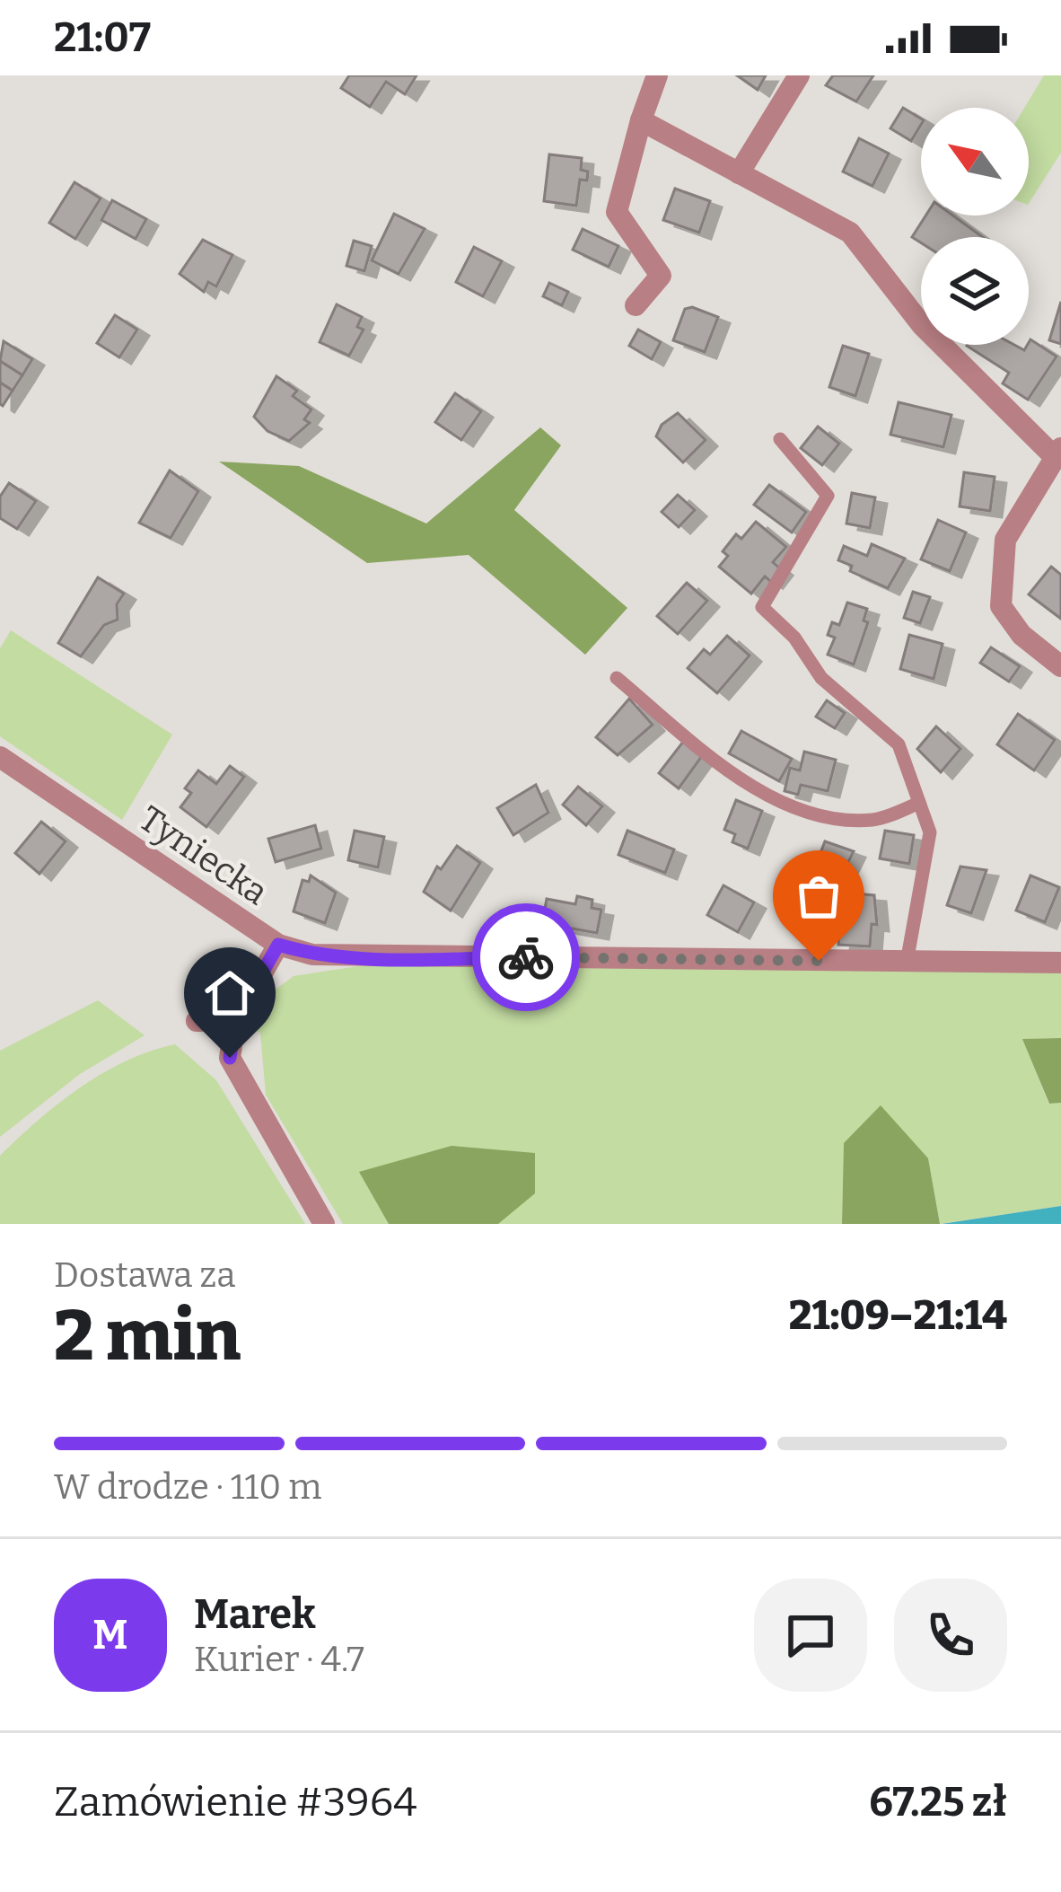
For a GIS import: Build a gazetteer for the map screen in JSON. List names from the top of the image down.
{
  "streets": {
    "street": ["Tyniecka"]
  },
  "north": "top left",
  "page": {
    "status": "21:07",
    "heading": ["2 min", "Dostawa za", "21:09–21:14"],
    "panel": [
      "Marek",
      "Kurier · 4.7",
      "Zamówienie #3964",
      "67.25 zł"
    ],
    "bar": "W drodze · 110 m",
    "round": "M"
  }
}
